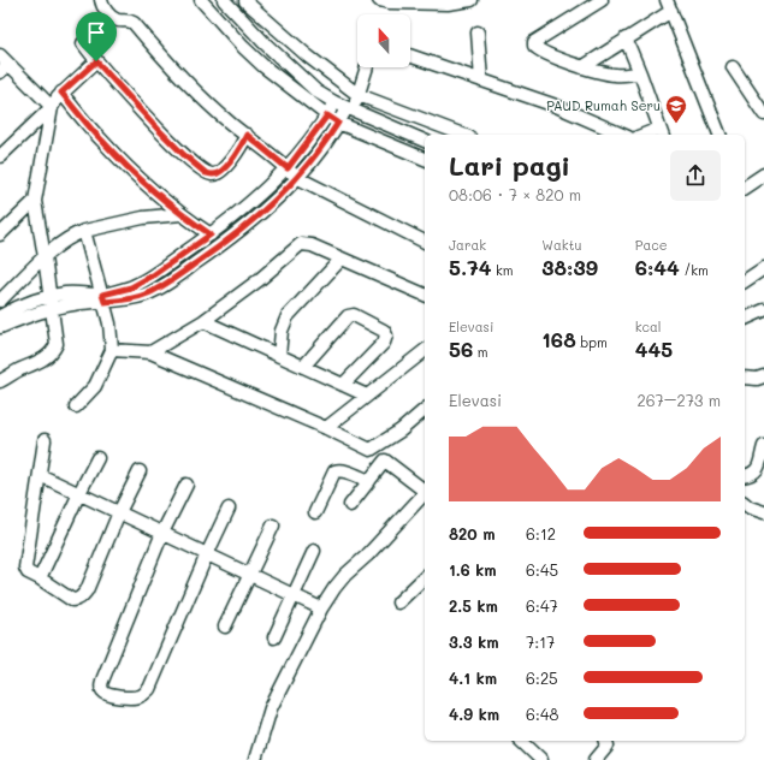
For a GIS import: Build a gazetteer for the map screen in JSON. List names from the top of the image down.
{
  "places": {
    "school or university": ["PAUD Rumah Seru"]
  },
  "north": "top",
  "page": {
    "heading": ["Lari pagi", "08:06 · 7 × 820 m"],
    "stats": [
      ["Jarak", "5.74 km"],
      ["Waktu", "38:39"],
      ["Pace", "6:44 /km"],
      ["Elevasi", "56 m"],
      ["168 bpm"],
      ["kcal", "445"]
    ],
    "chart": ["Elevasi", "267–273 m"],
    "list": [
      {
        "name": "820 m",
        "note": "6:12"
      },
      {
        "name": "1.6 km",
        "note": "6:45"
      },
      {
        "name": "2.5 km",
        "note": "6:47"
      },
      {
        "name": "3.3 km",
        "note": "7:17"
      },
      {
        "name": "4.1 km",
        "note": "6:25"
      },
      {
        "name": "4.9 km",
        "note": "6:48"
      }
    ]
  }
}
